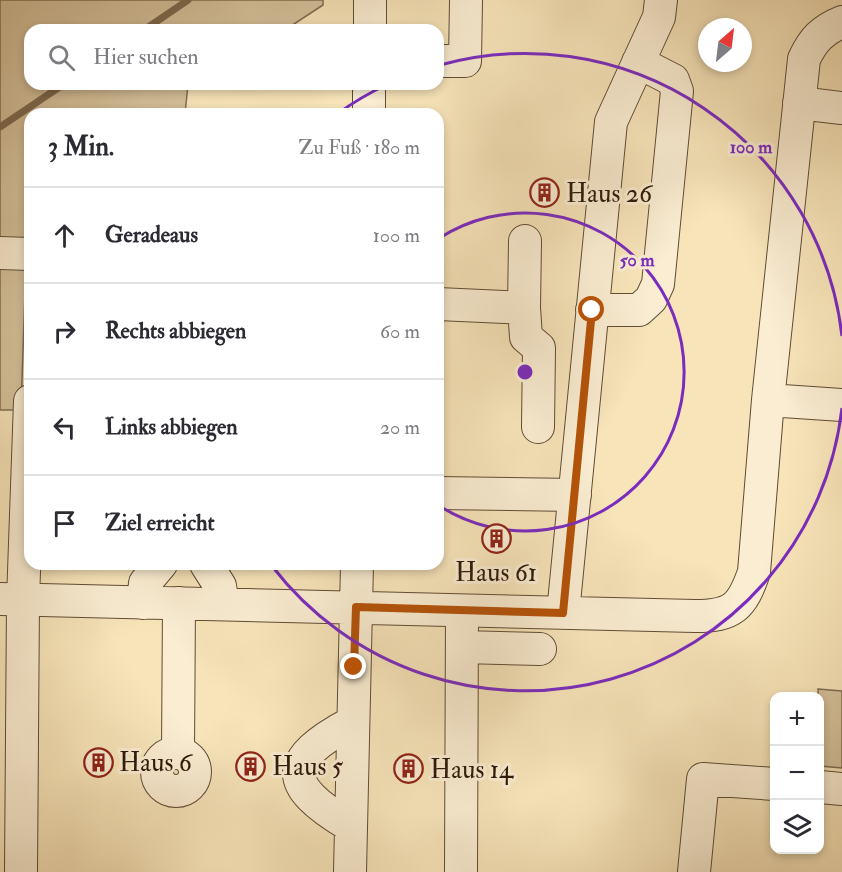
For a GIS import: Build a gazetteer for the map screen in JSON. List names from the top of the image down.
{
  "places": {
    "building": [
      "Haus 26",
      "Haus 61",
      "Haus 6",
      "Haus 5",
      "Haus 14"
    ]
  },
  "north": "top right",
  "page": {
    "search": "Hier suchen",
    "heading": ["3 Min.", "Zu Fuß · 180 m"],
    "list": [
      ["Geradeaus", "100 m"],
      ["Rechts abbiegen", "60 m"],
      ["Links abbiegen", "20 m"],
      "Ziel erreicht"
    ],
    "map_buttons": ["+", "−"]
  },
  "rings": ["100 m", "50 m"]
}
